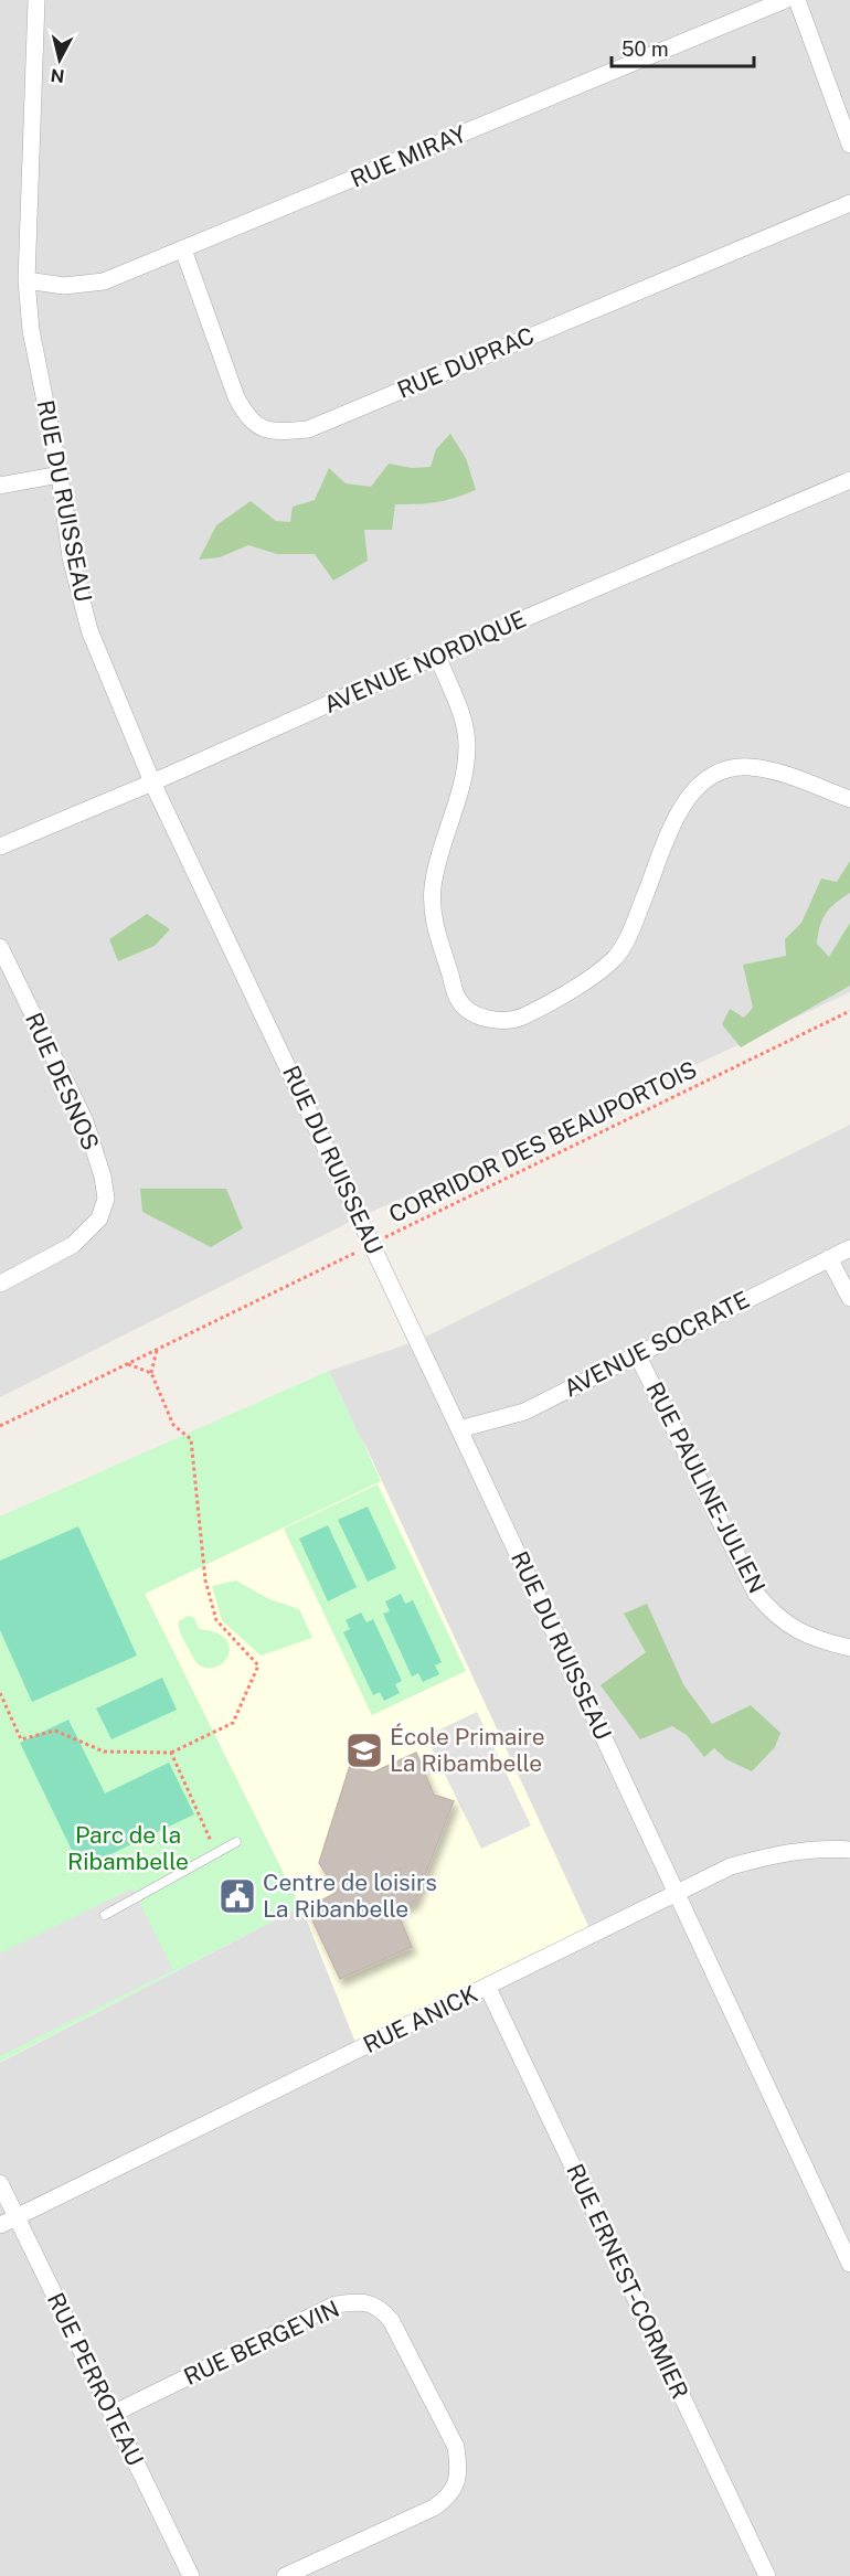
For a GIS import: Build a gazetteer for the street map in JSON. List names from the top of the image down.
{
  "streets": {
    "street": [
      "RUE MIRAY",
      "RUE DUPRAC",
      "RUE DU RUISSEAU",
      "AVENUE NORDIQUE",
      "RUE DESNOS",
      "AVENUE SOCRATE",
      "RUE PAULINE-JULIEN",
      "RUE ANICK",
      "RUE ERNEST-CORMIER",
      "RUE BERGEVIN",
      "RUE PERROTEAU"
    ],
    "path": ["CORRIDOR DES BEAUPORTOIS"]
  },
  "crossings": [
    ["RUE MIRAY", "RUE DUPRAC"],
    ["RUE MIRAY", "RUE DU RUISSEAU"],
    ["RUE DU RUISSEAU", "AVENUE NORDIQUE"],
    ["RUE DU RUISSEAU", "CORRIDOR DES BEAUPORTOIS"],
    ["RUE DU RUISSEAU", "AVENUE SOCRATE"],
    ["RUE DU RUISSEAU", "RUE ANICK"],
    ["AVENUE SOCRATE", "RUE PAULINE-JULIEN"],
    ["RUE ANICK", "RUE ERNEST-CORMIER"],
    ["RUE ANICK", "RUE PERROTEAU"],
    ["RUE BERGEVIN", "RUE PERROTEAU"]
  ],
  "parks": ["Parc de la Ribambelle"],
  "places": {
    "school or university": ["École Primaire La Ribambelle"],
    "public building": ["Centre de loisirs La Ribanbelle"]
  },
  "scale_bar": "50 m",
  "north": "bottom"
}
